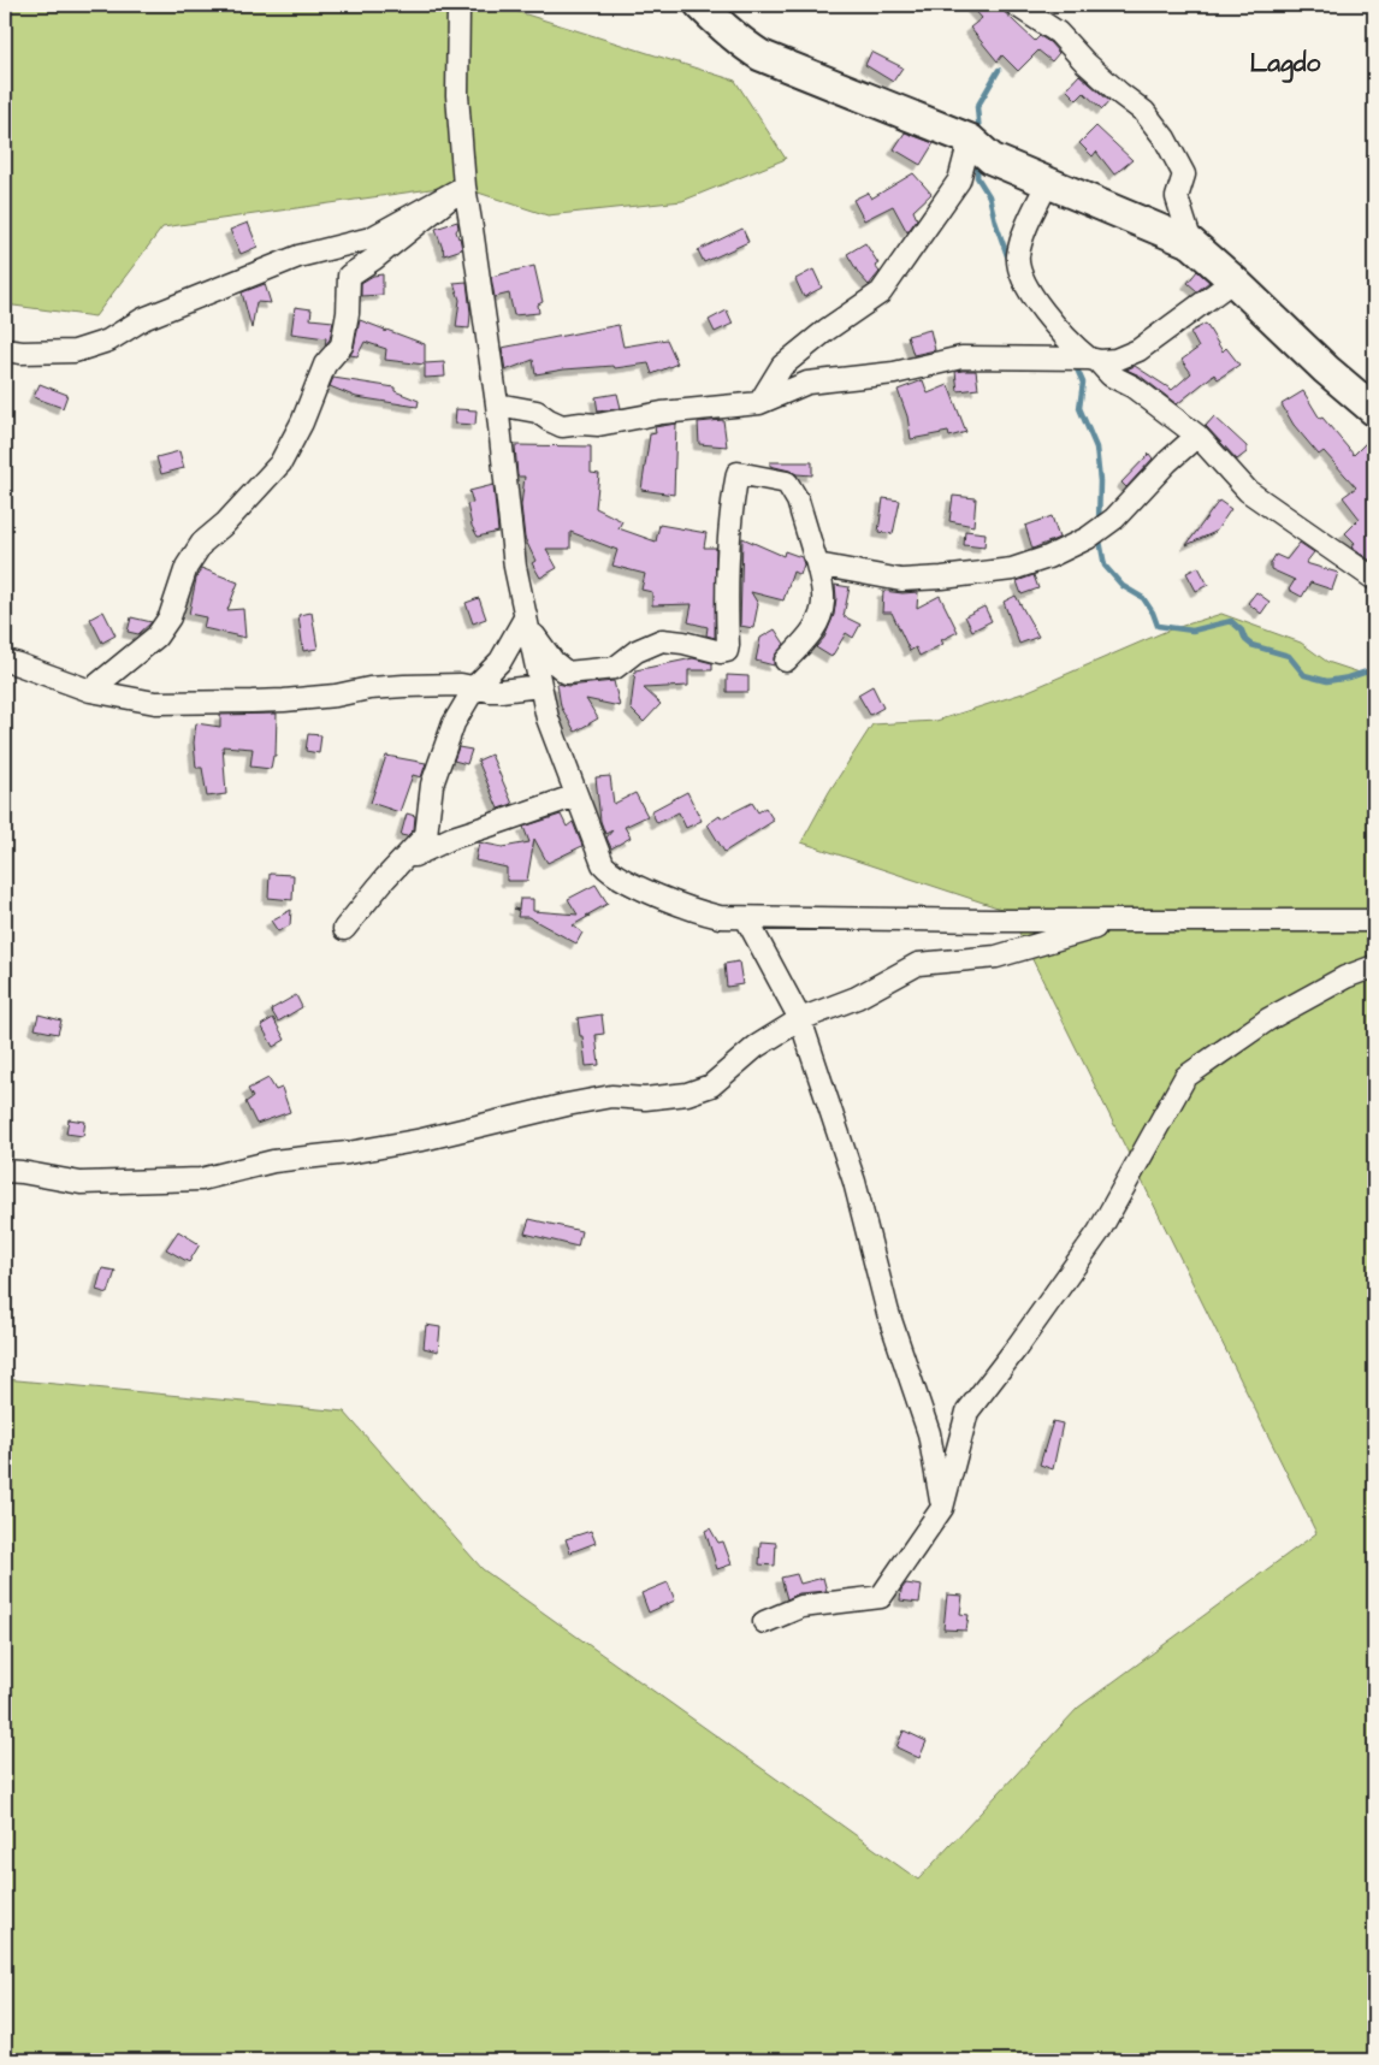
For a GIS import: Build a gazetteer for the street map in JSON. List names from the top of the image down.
{
  "districts": ["Lagdo"]
}
